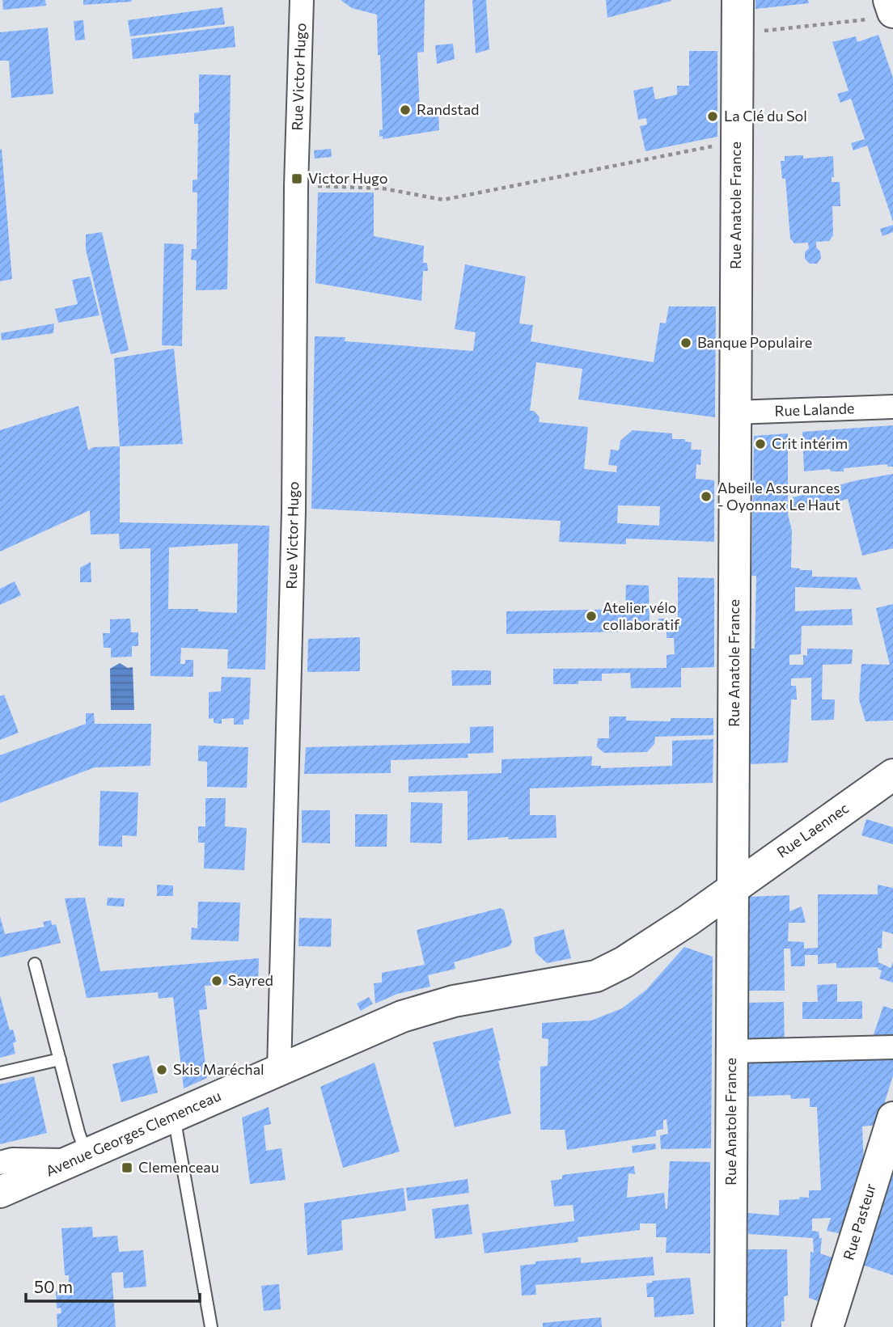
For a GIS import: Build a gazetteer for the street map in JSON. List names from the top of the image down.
{
  "streets": {
    "main road": [
      "Rue Anatole France",
      "Rue Laennec",
      "Avenue Georges Clemenceau",
      "Rue Pasteur"
    ],
    "street": ["Rue Victor Hugo", "Rue Lalande"]
  },
  "crossings": [
    ["Rue Victor Hugo", "Avenue Georges Clemenceau"],
    ["Rue Anatole France", "Rue Lalande"],
    ["Rue Anatole France", "Rue Laennec"],
    ["Rue Anatole France", "Avenue Georges Clemenceau"],
    ["Rue Laennec", "Avenue Georges Clemenceau"]
  ],
  "places": {
    "other": [
      "Randstad",
      "La Clé du Sol",
      "Banque Populaire",
      "Crit intérim",
      "Abeille Assurances - Oyonnax Le Haut",
      "Atelier vélo collaboratif",
      "Sayred",
      "Skis Maréchal"
    ],
    "transit": ["Victor Hugo", "Clemenceau"]
  },
  "scale_bar": "50 m"
}
